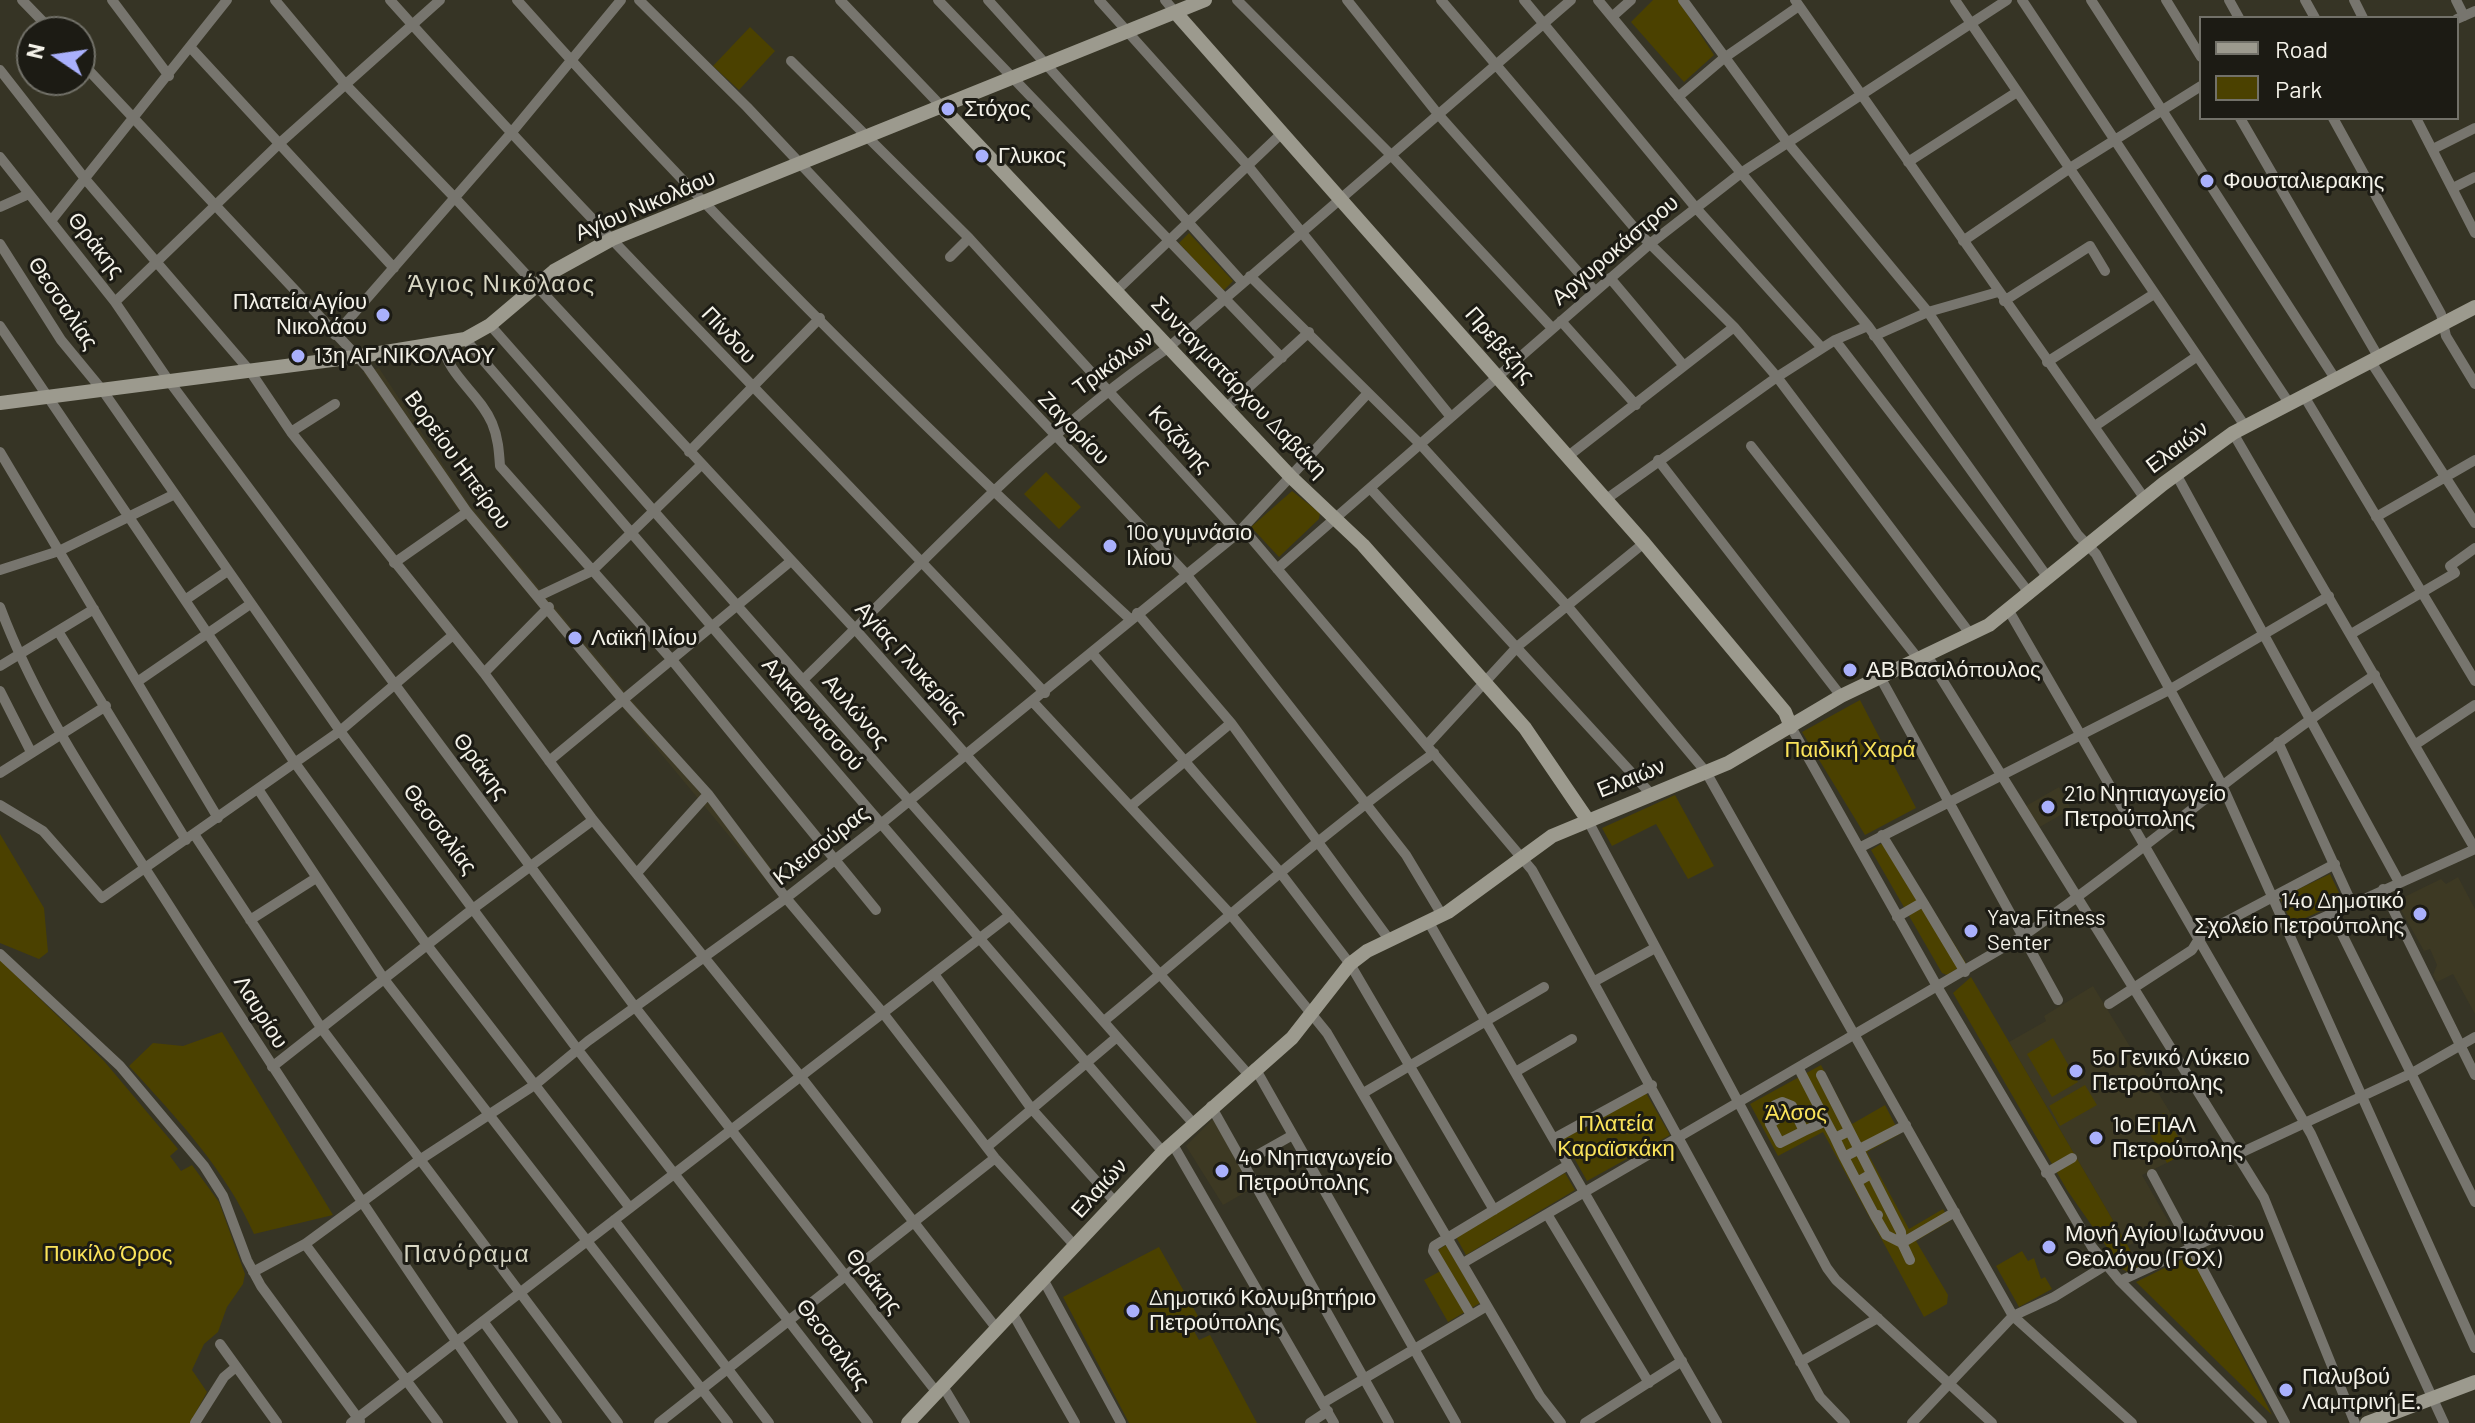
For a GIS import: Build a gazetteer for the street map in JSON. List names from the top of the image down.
{
  "streets": {
    "street": [
      "Αγίου Νικολάου",
      "Θράκης",
      "Αργυροκάστρου",
      "Θεσσαλίας",
      "Πίνδου",
      "Πρεβέζης",
      "Τρικάλων",
      "Συνταγματάρχου Δαβάκη",
      "Ζαγορίου",
      "Κοζάνης",
      "Ελαιών",
      "Βορείου Ηπείρου",
      "Αγίας Γλυκερίας",
      "Αυλώνος",
      "Αλικαρνασσού",
      "Κλεισούρας",
      "Λαυρίου"
    ]
  },
  "crossings": [
    ["Αγίου Νικολάου", "Θράκης"],
    ["Αγίου Νικολάου", "Θεσσαλίας"],
    ["Αγίου Νικολάου", "Πίνδου"],
    ["Αγίου Νικολάου", "Πρεβέζης"],
    ["Αγίου Νικολάου", "Συνταγματάρχου Δαβάκη"],
    ["Αγίου Νικολάου", "Ζαγορίου"],
    ["Αγίου Νικολάου", "Κοζάνης"],
    ["Αγίου Νικολάου", "Βορείου Ηπείρου"],
    ["Αγίου Νικολάου", "Αγίας Γλυκερίας"],
    ["Αγίου Νικολάου", "Αυλώνος"],
    ["Αγίου Νικολάου", "Αλικαρνασσού"],
    ["Θράκης", "Ελαιών"],
    ["Θράκης", "Κλεισούρας"],
    ["Αργυροκάστρου", "Πρεβέζης"],
    ["Αργυροκάστρου", "Συνταγματάρχου Δαβάκη"],
    ["Αργυροκάστρου", "Κοζάνης"],
    ["Θεσσαλίας", "Κλεισούρας"],
    ["Πίνδου", "Τρικάλων"],
    ["Πίνδου", "Κλεισούρας"],
    ["Πρεβέζης", "Τρικάλων"],
    ["Πρεβέζης", "Ελαιών"],
    ["Τρικάλων", "Συνταγματάρχου Δαβάκη"],
    ["Τρικάλων", "Ζαγορίου"],
    ["Τρικάλων", "Κοζάνης"],
    ["Τρικάλων", "Αγίας Γλυκερίας"],
    ["Τρικάλων", "Αυλώνος"],
    ["Συνταγματάρχου Δαβάκη", "Ελαιών"],
    ["Συνταγματάρχου Δαβάκη", "Κλεισούρας"],
    ["Ζαγορίου", "Ελαιών"],
    ["Ζαγορίου", "Κλεισούρας"],
    ["Κοζάνης", "Ελαιών"],
    ["Κοζάνης", "Κλεισούρας"],
    ["Ελαιών", "Βορείου Ηπείρου"],
    ["Ελαιών", "Αγίας Γλυκερίας"],
    ["Ελαιών", "Αυλώνος"],
    ["Ελαιών", "Αλικαρνασσού"],
    ["Βορείου Ηπείρου", "Κλεισούρας"],
    ["Αγίας Γλυκερίας", "Κλεισούρας"],
    ["Αυλώνος", "Κλεισούρας"],
    ["Αλικαρνασσού", "Κλεισούρας"],
    ["Κλεισούρας", "Λαυρίου"]
  ],
  "districts": ["Άγιος Νικόλαος", "Πανόραμα"],
  "parks": [
    "Παιδική Χαρά",
    "Άλσος",
    "Πλατεία Καραϊσκάκη",
    "Ποικίλο Όρος"
  ],
  "places": [
    "Στόχος",
    "Γλυκος",
    "Φουσταλιερακης",
    "Πλατεία Αγίου Νικολάου",
    "13η ΑΓ.ΝΙΚΟΛΑΟΥ",
    "10ο γυμνάσιο Ιλίου",
    "Λαϊκή Ιλίου",
    "ΑΒ Βασιλόπουλος",
    "21ο Νηπιαγωγείο Πετρούπολης",
    "14ο Δημοτικό Σχολείο Πετρούπολης",
    "Yava Fitness Senter",
    "5ο Γενικό Λύκειο Πετρούπολης",
    "1ο ΕΠΑΛ Πετρούπολης",
    "4ο Νηπιαγωγείο Πετρούπολης",
    "Μονή Αγίου Ιωάννου Θεολόγου (ΓΟΧ)",
    "Δημοτικό Κολυμβητήριο Πετρούπολης",
    "Παλυβού Λαμπρινή Ε."
  ],
  "legend": ["Road", "Park"],
  "north": "left"
}
